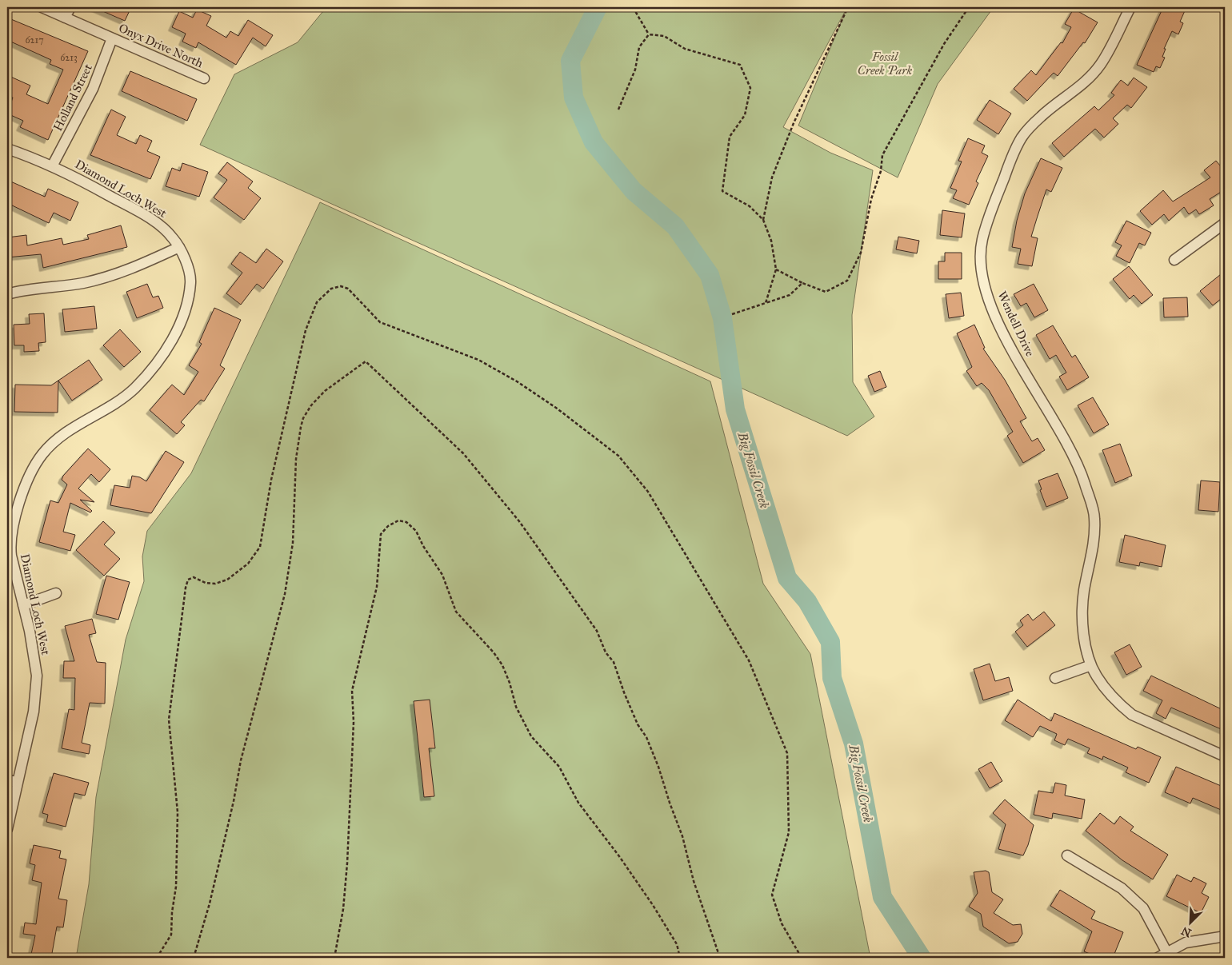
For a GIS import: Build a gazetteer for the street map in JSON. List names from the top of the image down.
{
  "streets": {
    "street": [
      "Onyx Drive North",
      "Holland Street",
      "Diamond Loch West",
      "Wendell Drive"
    ]
  },
  "crossings": [
    ["Onyx Drive North", "Holland Street"],
    ["Holland Street", "Diamond Loch West"]
  ],
  "water": ["Big Fossil Creek"],
  "parks": ["Fossil Creek Park"],
  "house_numbers": ["6217", "6213"],
  "north": "bottom left"
}
